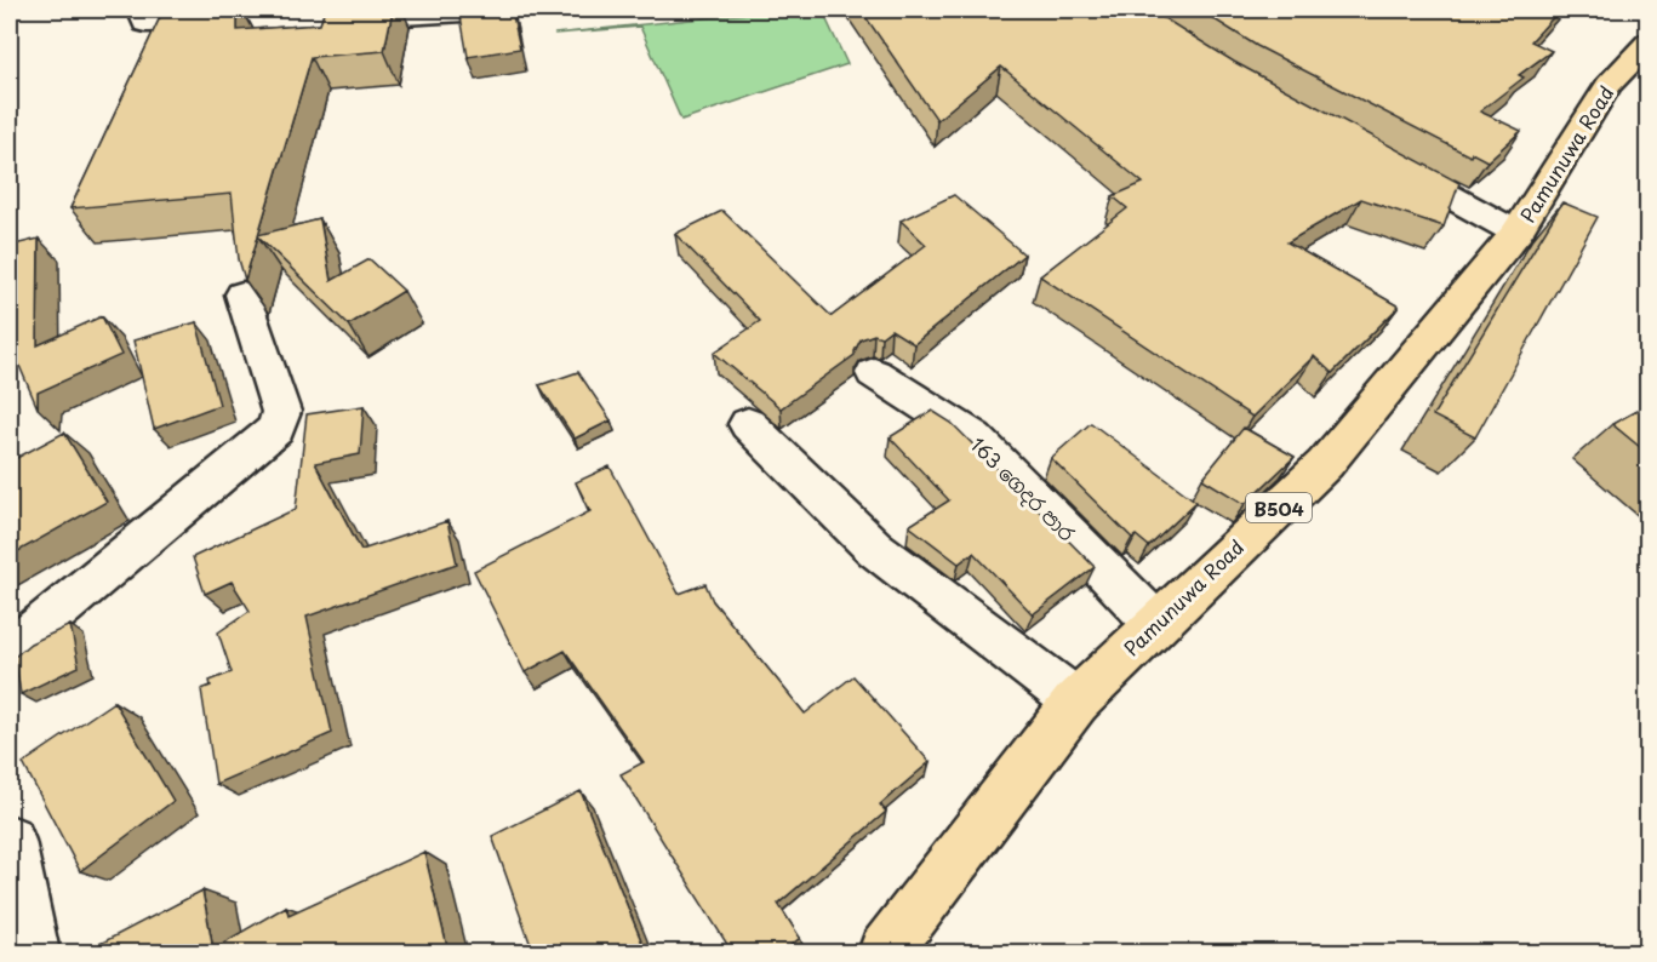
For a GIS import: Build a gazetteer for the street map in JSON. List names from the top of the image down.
{
  "streets": {
    "main road": ["Pamunuwa Road", "B504"],
    "street": ["163 ගෙදර පාර"]
  },
  "crossings": [
    ["Pamunuwa Road", "163 ගෙදර පාර"]
  ]
}
